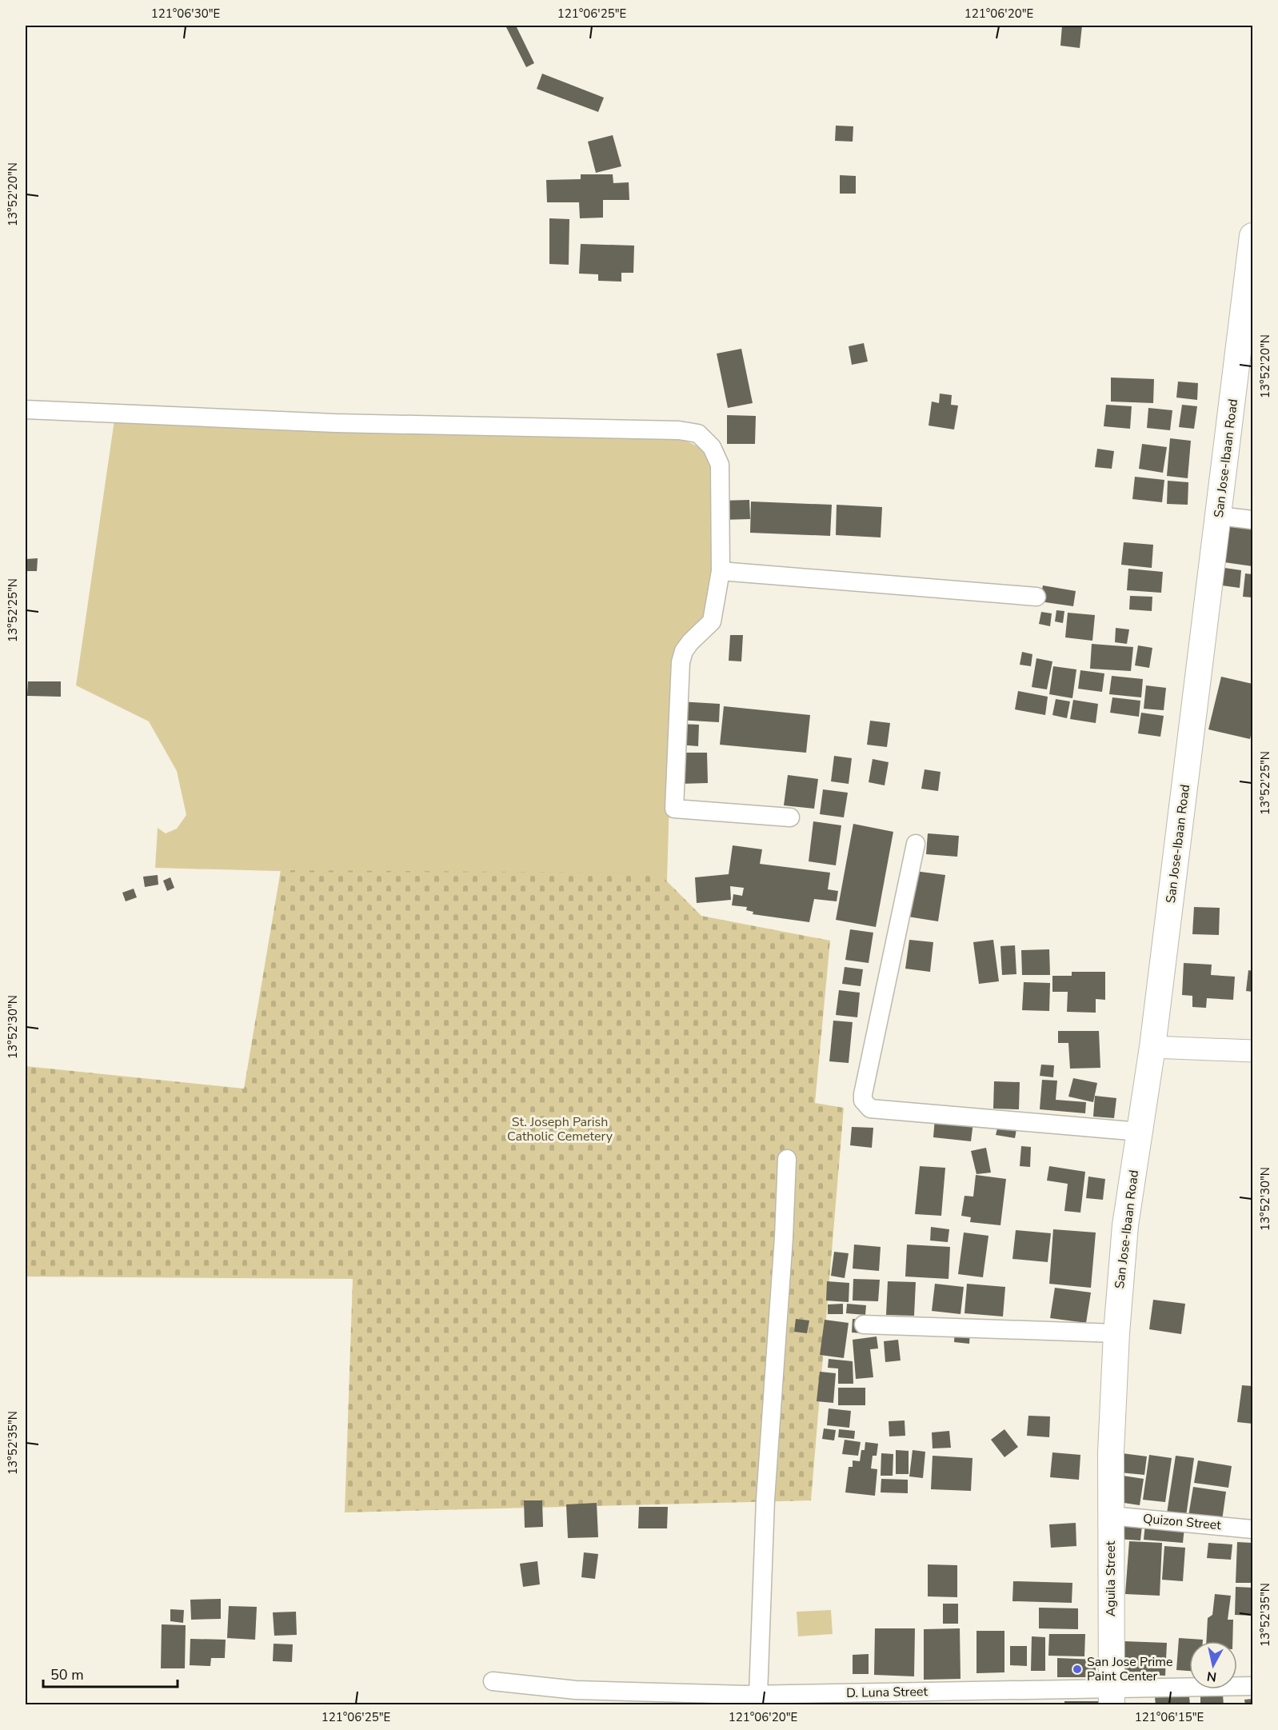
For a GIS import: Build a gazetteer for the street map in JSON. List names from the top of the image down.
{
  "streets": {
    "main road": ["San Jose-Ibaan Road", "Aguila Street"],
    "street": ["Quizon Street", "D. Luna Street"]
  },
  "crossings": [
    ["San Jose-Ibaan Road", "Aguila Street"],
    ["Quizon Street", "Aguila Street"],
    ["Aguila Street", "D. Luna Street"]
  ],
  "parks": ["St. Joseph Parish Catholic Cemetery"],
  "places": ["San Jose Prime Paint Center"],
  "scale_bar": "50 m",
  "north": "bottom",
  "coordinates": [
    "121°06'30\"E",
    "121°06'25\"E",
    "121°06'20\"E",
    "13°52'20\"N",
    "13°52'25\"N",
    "13°52'30\"N",
    "13°52'35\"N",
    "121°06'15\"E"
  ]
}
